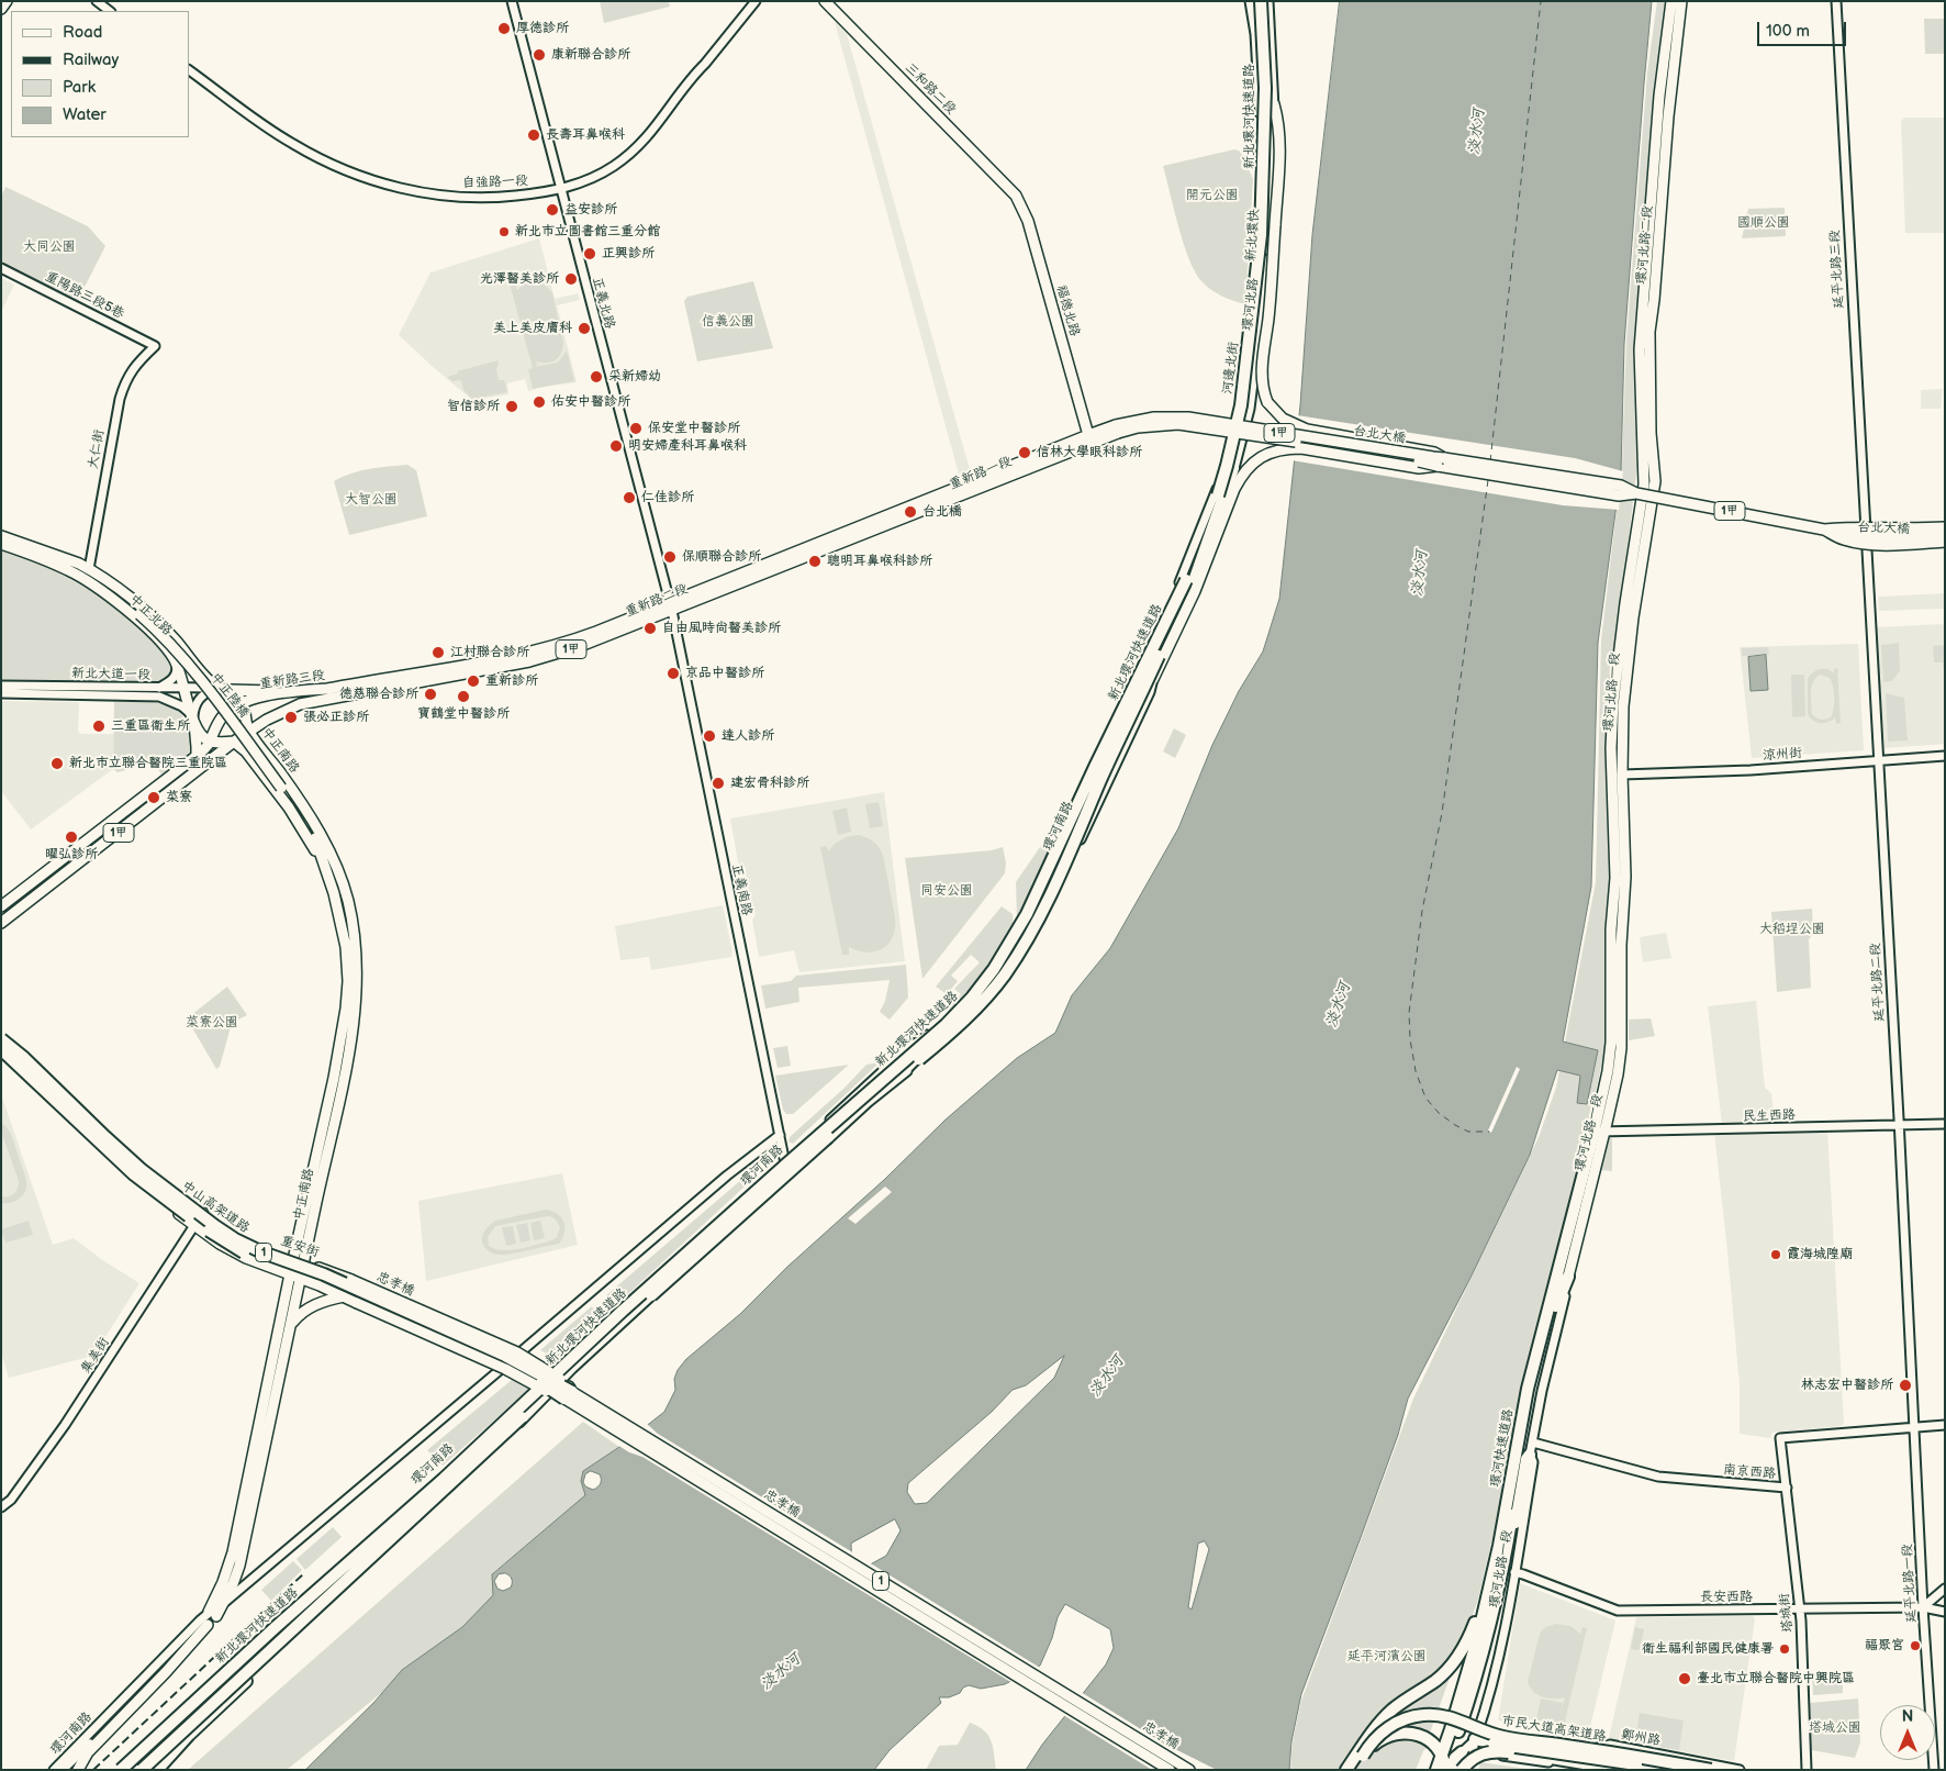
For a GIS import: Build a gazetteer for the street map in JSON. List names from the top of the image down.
{
  "streets": {
    "highway": [
      "新北環河快速道路",
      "新北環快",
      "中山高架道路",
      "1",
      "環河快速道路",
      "市民大道高架道路"
    ],
    "main road": [
      "三和路二段",
      "環河北路二段",
      "福德北路",
      "1甲",
      "台北大橋",
      "重新路一段",
      "重新路二段",
      "中正北路",
      "重新路三段",
      "環河北路一段",
      "中正陸橋",
      "中正南路",
      "重安街",
      "忠孝橋"
    ],
    "street": [
      "自強路一段",
      "延平北路三段",
      "重陽路三段5巷",
      "正義北路",
      "環河北路",
      "河邊北街",
      "大仁街",
      "新北大道一段",
      "涼州街",
      "環河南路",
      "正義南路",
      "延平北路二段",
      "民生西路",
      "集美街",
      "南京西路",
      "延平北路一段",
      "長安西路",
      "塔城街",
      "鄭州路"
    ]
  },
  "crossings": [
    ["三和路二段", "福德北路"],
    ["新北環河快速道路", "新北環快"],
    ["新北環河快速道路", "環河南路"],
    ["自強路一段", "正義北路"],
    ["新北環快", "環河北路"],
    ["環河北路二段", "環河北路一段"],
    ["延平北路三段", "延平北路二段"],
    ["重陽路三段5巷", "大仁街"],
    ["正義北路", "重新路二段"],
    ["正義北路", "正義南路"],
    ["環河北路", "環河南路"],
    ["福德北路", "重新路一段"],
    ["河邊北街", "環河南路"],
    ["1甲", "台北大橋"],
    ["台北大橋", "重新路一段"],
    ["大仁街", "中正北路"],
    ["重新路一段", "重新路二段"],
    ["重新路二段", "重新路三段"],
    ["重新路二段", "正義南路"],
    ["中正北路", "新北大道一段"],
    ["中正北路", "重新路三段"],
    ["中正北路", "中正陸橋"],
    ["中正北路", "中正南路"],
    ["重新路三段", "中正南路"],
    ["環河北路一段", "涼州街"],
    ["環河北路一段", "民生西路"],
    ["環河北路一段", "環河快速道路"],
    ["環河北路一段", "南京西路"],
    ["環河北路一段", "長安西路"],
    ["環河北路一段", "鄭州路"],
    ["中正陸橋", "中正南路"],
    ["中正南路", "環河南路"],
    ["中正南路", "重安街"],
    ["中正南路", "1"],
    ["涼州街", "延平北路二段"],
    ["環河南路", "正義南路"],
    ["環河南路", "重安街"],
    ["延平北路二段", "民生西路"],
    ["延平北路二段", "南京西路"],
    ["延平北路二段", "延平北路一段"],
    ["民生西路", "環河快速道路"],
    ["中山高架道路", "重安街"],
    ["中山高架道路", "忠孝橋"],
    ["重安街", "忠孝橋"],
    ["重安街", "集美街"],
    ["1", "忠孝橋"],
    ["1", "集美街"],
    ["南京西路", "延平北路一段"],
    ["南京西路", "塔城街"],
    ["延平北路一段", "長安西路"],
    ["長安西路", "塔城街"]
  ],
  "water": ["淡水河"],
  "parks": [
    "開元公園",
    "國順公園",
    "大同公園",
    "信義公園",
    "大智公園",
    "同安公園",
    "大稻埕公園",
    "菜寮公園",
    "延平河濱公園",
    "塔城公園"
  ],
  "places": [
    "厚德診所",
    "康新聯合診所",
    "長壽耳鼻喉科",
    "益安診所",
    "新北市立圖書館三重分館",
    "正興診所",
    "光澤醫美診所",
    "美上美皮膚科",
    "采新婦幼",
    "佑安中醫診所",
    "智信診所",
    "保安堂中醫診所",
    "明安婦產科耳鼻喉科",
    "信林大學眼科診所",
    "仁佳診所",
    "台北橋",
    "保順聯合診所",
    "聰明耳鼻喉科診所",
    "自由風時尚醫美診所",
    "江村聯合診所",
    "京品中醫診所",
    "重新診所",
    "德慈聯合診所",
    "寶鶴堂中醫診所",
    "張必正診所",
    "三重區衛生所",
    "達人診所",
    "新北市立聯合醫院三重院區",
    "建宏骨科診所",
    "菜寮",
    "曜弘診所",
    "霞海城隍廟",
    "林志宏中醫診所",
    "福聚宮",
    "衛生福利部國民健康署",
    "臺北市立聯合醫院中興院區"
  ],
  "legend": [
    "Road",
    "Railway",
    "Park",
    "Water"
  ],
  "scale_bar": "100 m",
  "north": "top"
}
